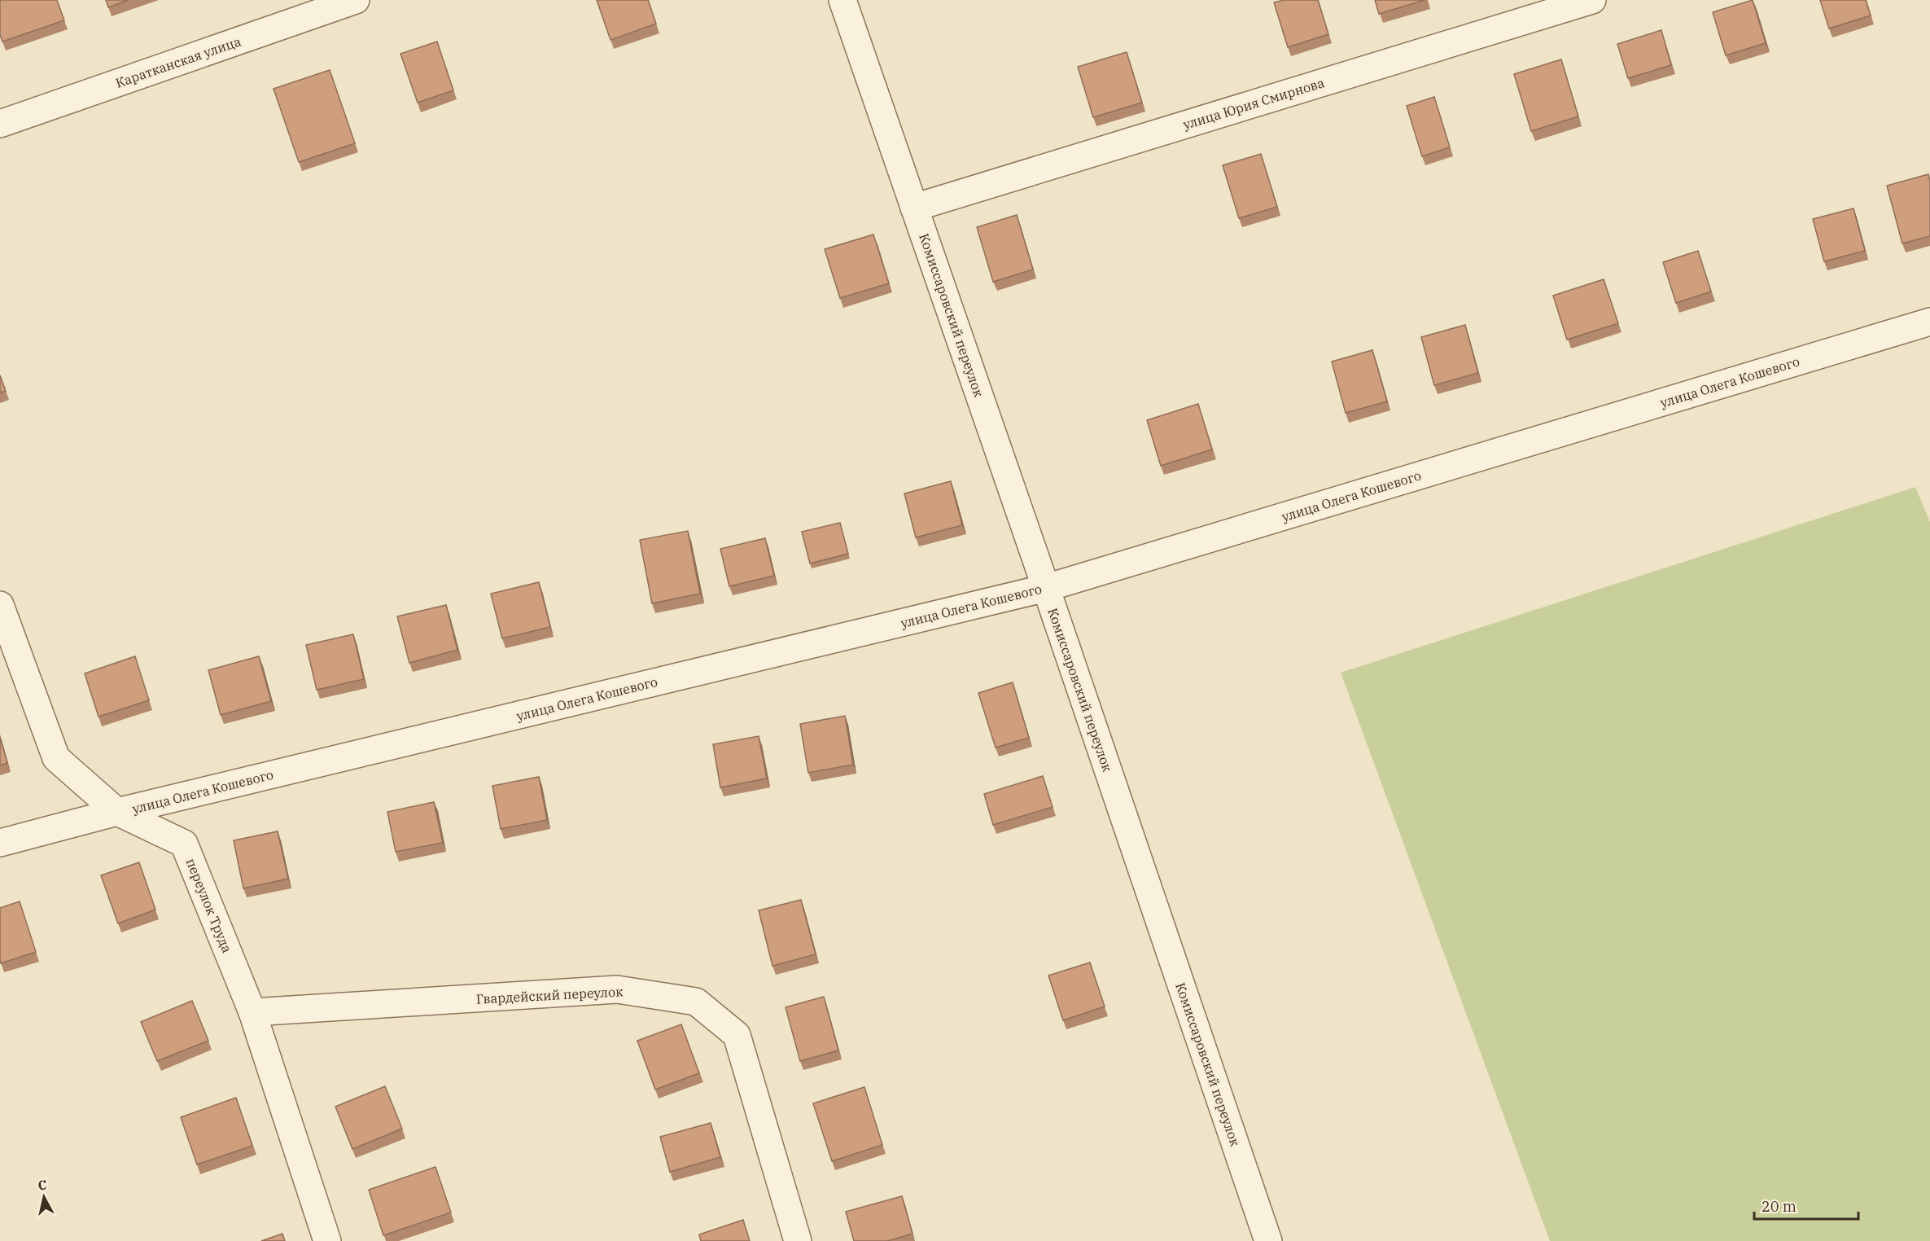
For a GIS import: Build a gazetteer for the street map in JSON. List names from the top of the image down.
{
  "streets": {
    "street": [
      "Каратканская улица",
      "улица Юрия Смирнова",
      "Комиссаровский переулок",
      "улица Олега Кошевого",
      "переулок Труда",
      "Гвардейский переулок"
    ]
  },
  "crossings": [
    ["улица Юрия Смирнова", "Комиссаровский переулок"],
    ["Комиссаровский переулок", "улица Олега Кошевого"],
    ["улица Олега Кошевого", "переулок Труда"],
    ["переулок Труда", "Гвардейский переулок"]
  ],
  "scale_bar": "20 m",
  "north": "top"
}
